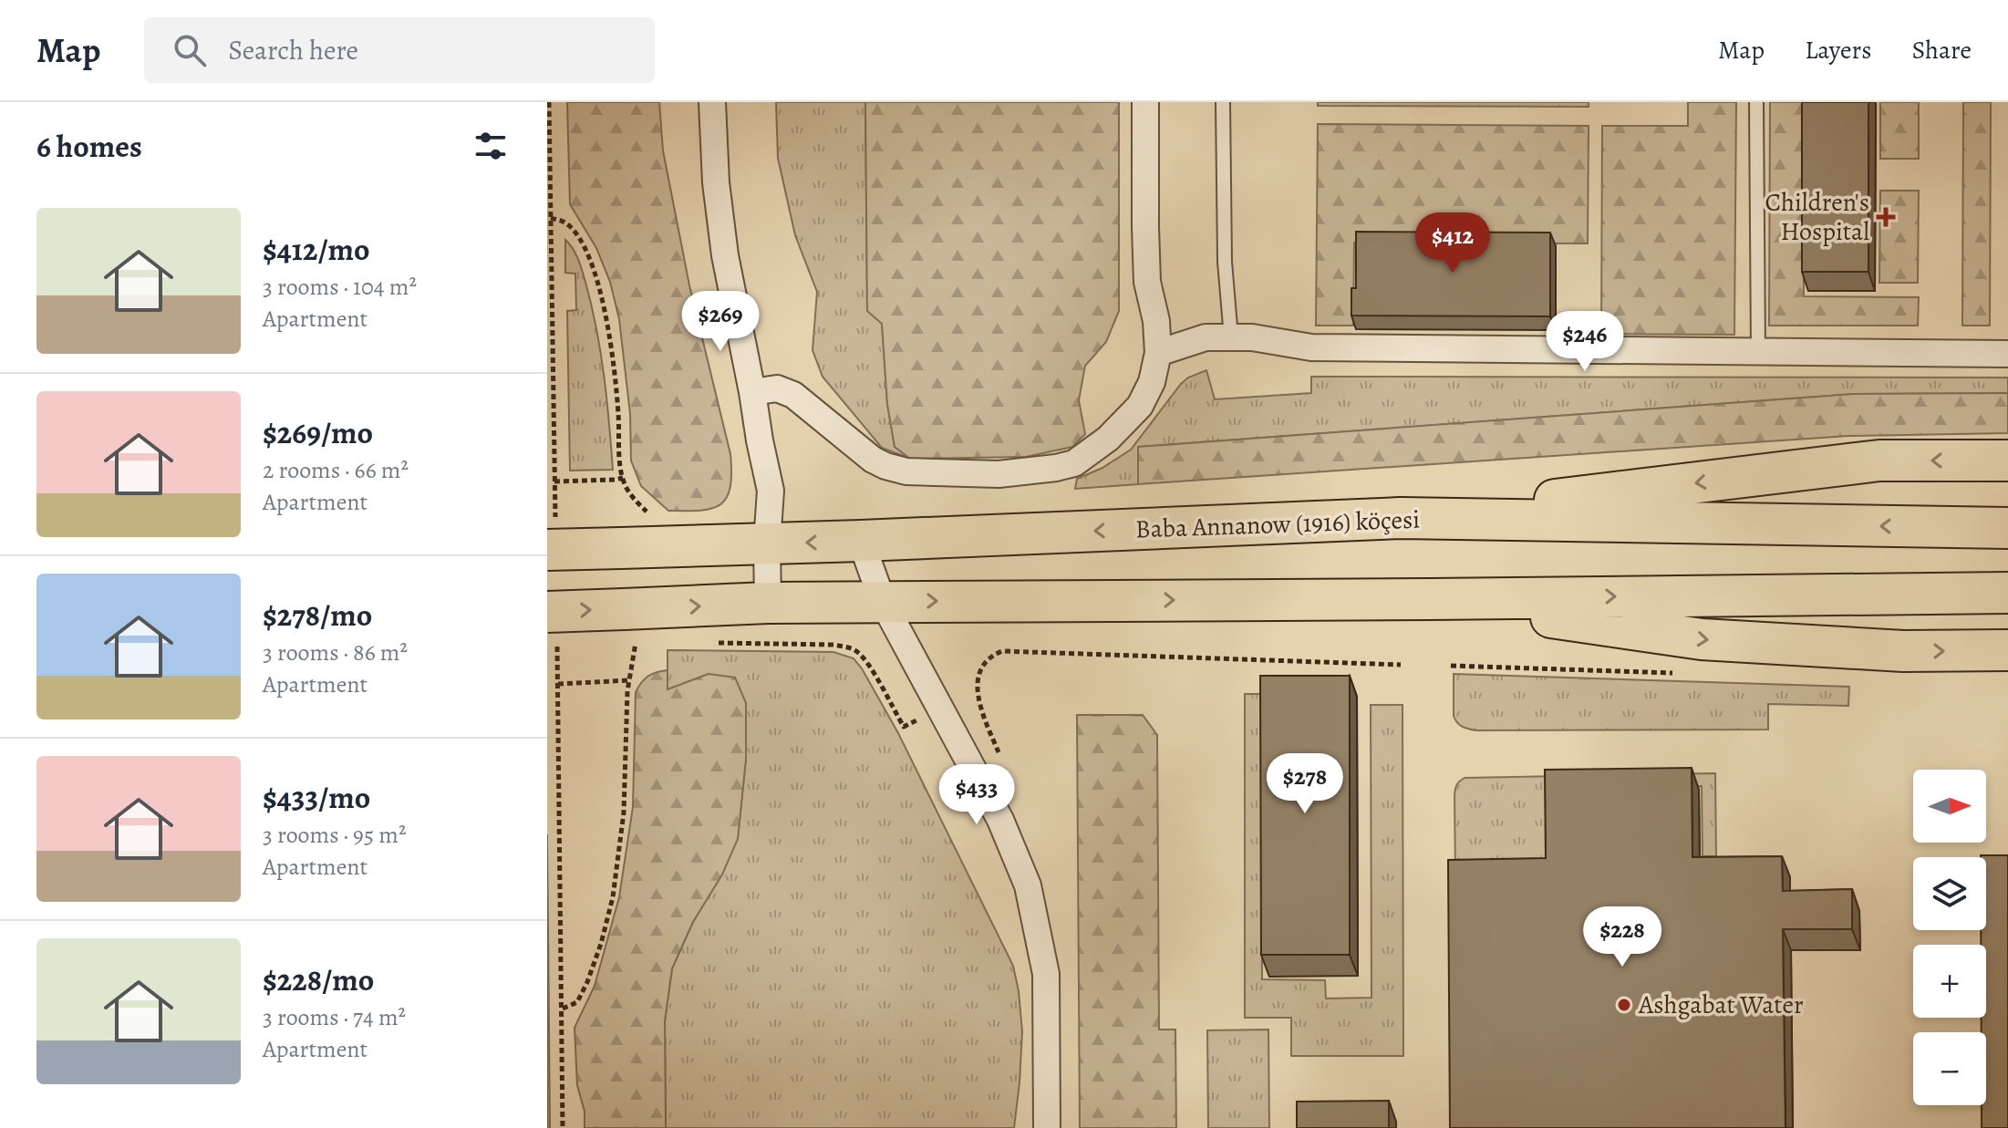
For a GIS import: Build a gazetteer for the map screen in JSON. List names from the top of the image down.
{
  "streets": {
    "main road": ["Baba Annanow (1916) köçesi"]
  },
  "places": {
    "health": ["Children's Hospital"],
    "other": ["Ashgabat Water"]
  },
  "north": "right",
  "page": {
    "header": "Map",
    "search": "Search here",
    "nav": ["Map", "Layers", "Share"],
    "heading": "6 homes",
    "list": [
      {
        "name": "$412/mo",
        "note": "3 rooms · 104 m² · Apartment"
      },
      {
        "name": "$269/mo",
        "note": "2 rooms · 66 m² · Apartment"
      },
      {
        "name": "$278/mo",
        "note": "3 rooms · 86 m² · Apartment"
      },
      {
        "name": "$433/mo",
        "note": "3 rooms · 95 m² · Apartment"
      },
      {
        "name": "$228/mo",
        "note": "3 rooms · 74 m² · Apartment"
      }
    ],
    "price": [
      "$412",
      "$269",
      "$246",
      "$278",
      "$433",
      "$228"
    ],
    "map_buttons": ["+", "−"]
  }
}
